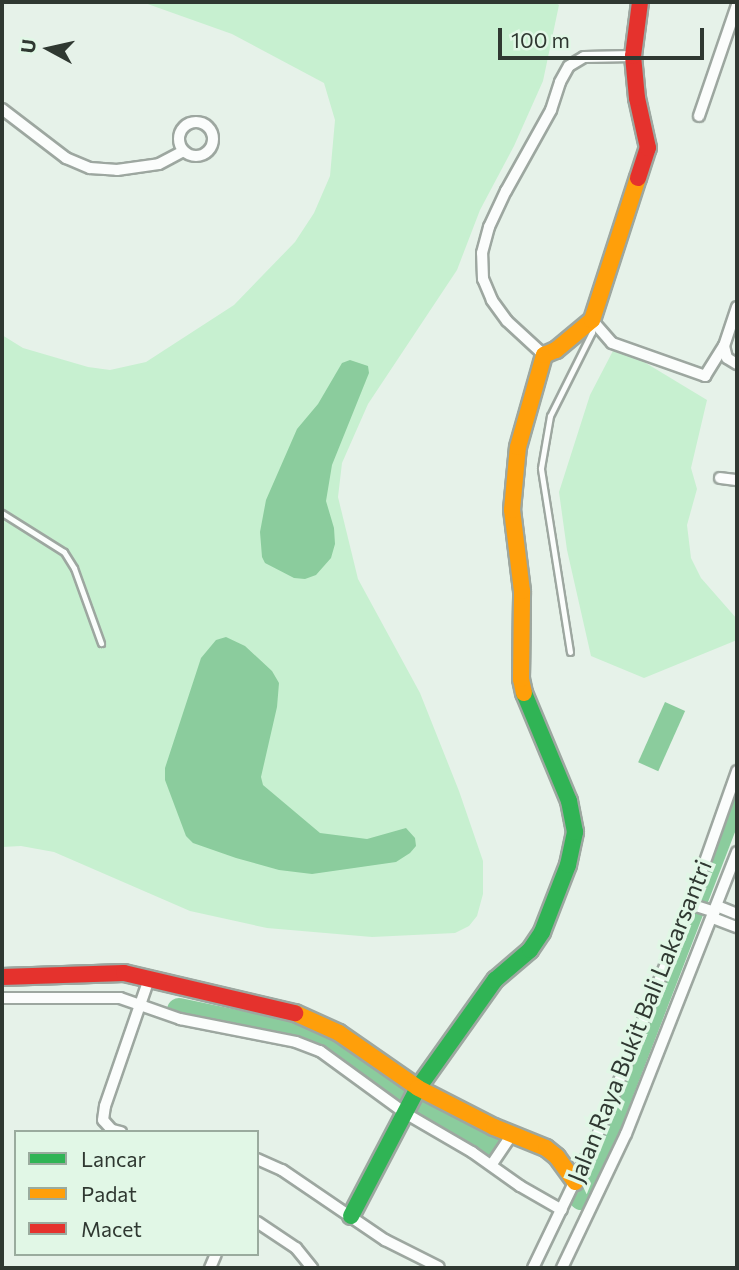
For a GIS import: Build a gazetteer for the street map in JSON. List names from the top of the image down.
{
  "streets": {
    "street": ["Jalan Raya Bukit Bali Lakarsantri"]
  },
  "legend": ["Lancar", "Padat", "Macet"],
  "scale_bar": "100 m",
  "north": "left"
}
